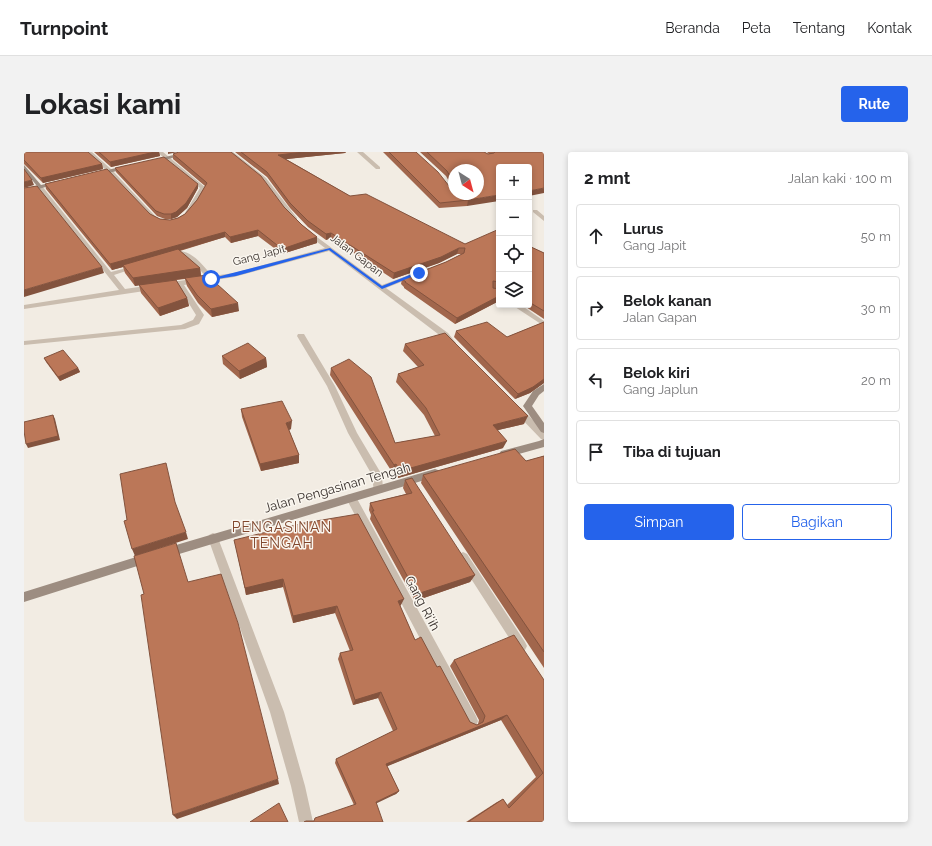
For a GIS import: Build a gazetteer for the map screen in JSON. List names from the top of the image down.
{
  "streets": {
    "street": [
      "Gang Japit",
      "Jalan Gapan",
      "Jalan Pengasinan Tengah",
      "Gang Ri'ih"
    ]
  },
  "crossings": [
    ["Gang Japit", "Jalan Gapan"],
    ["Jalan Pengasinan Tengah", "Gang Ri'ih"]
  ],
  "districts": ["PENGASINAN TENGAH"],
  "north": "bottom right",
  "page": {
    "header": "Turnpoint",
    "nav": [
      "Beranda",
      "Peta",
      "Tentang",
      "Kontak"
    ],
    "buttons": [
      "Rute",
      ["Simpan", "Bagikan"]
    ],
    "title": "Lokasi kami",
    "heading": ["2 mnt", "Jalan kaki · 100 m"],
    "map_buttons": ["+", "−"],
    "list": [
      ["Lurus", "Gang Japit", "50 m"],
      ["Belok kanan", "Jalan Gapan", "30 m"],
      ["Belok kiri", "Gang Japlun", "20 m"],
      "Tiba di tujuan"
    ]
  }
}
